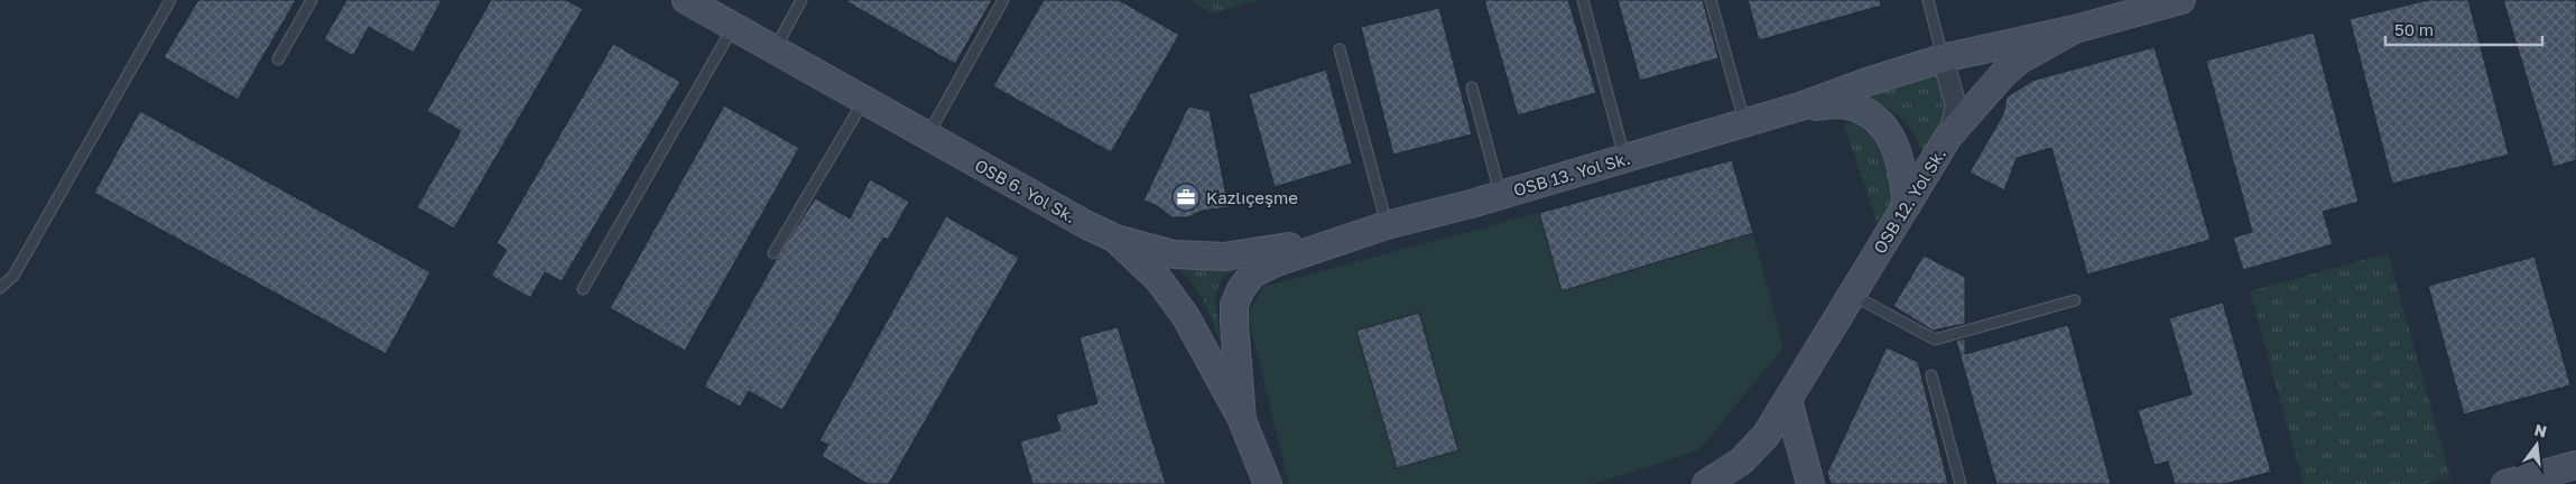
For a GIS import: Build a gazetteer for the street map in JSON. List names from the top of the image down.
{
  "streets": {
    "main road": ["OSB 13. Yol Sk.", "OSB 6. Yol Sk.", "OSB 12. Yol Sk."]
  },
  "places": {
    "office": ["Kazlıçeşme"]
  },
  "scale_bar": "50 m",
  "north": "top"
}
